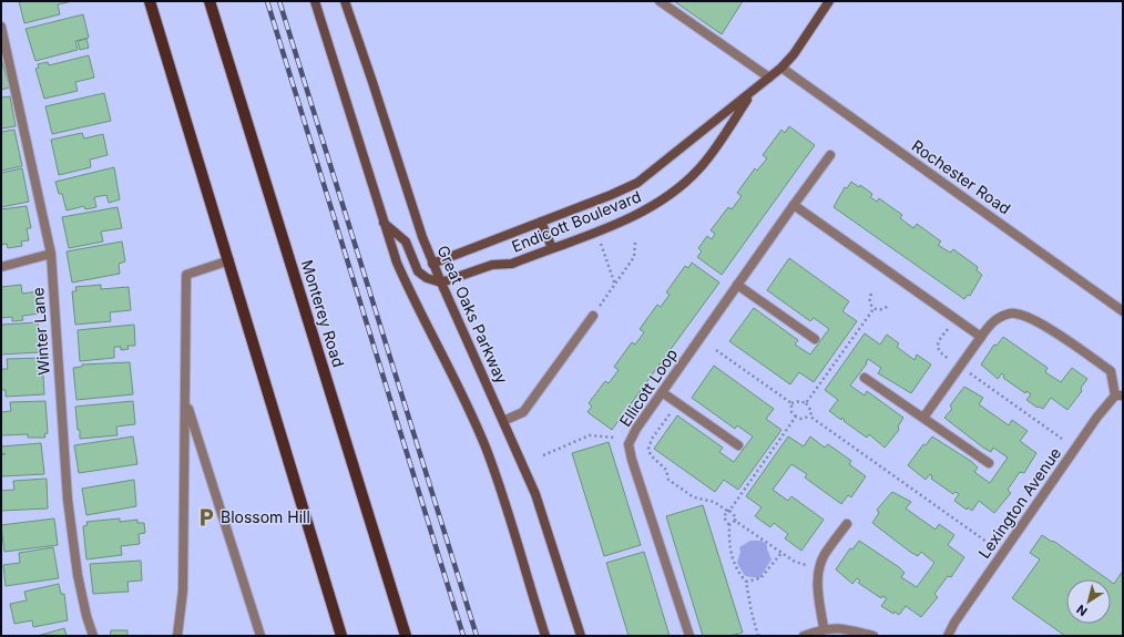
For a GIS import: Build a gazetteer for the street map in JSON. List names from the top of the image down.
{
  "streets": {
    "main road": ["Endicott Boulevard", "Monterey Road", "Great Oaks Parkway"],
    "street": [
      "Rochester Road",
      "Winter Lane",
      "Ellicott Loop",
      "Lexington Avenue"
    ]
  },
  "crossings": [
    ["Rochester Road", "Endicott Boulevard"],
    ["Endicott Boulevard", "Great Oaks Parkway"]
  ],
  "places": {
    "parking": ["Blossom Hill"]
  },
  "north": "bottom left"
}
